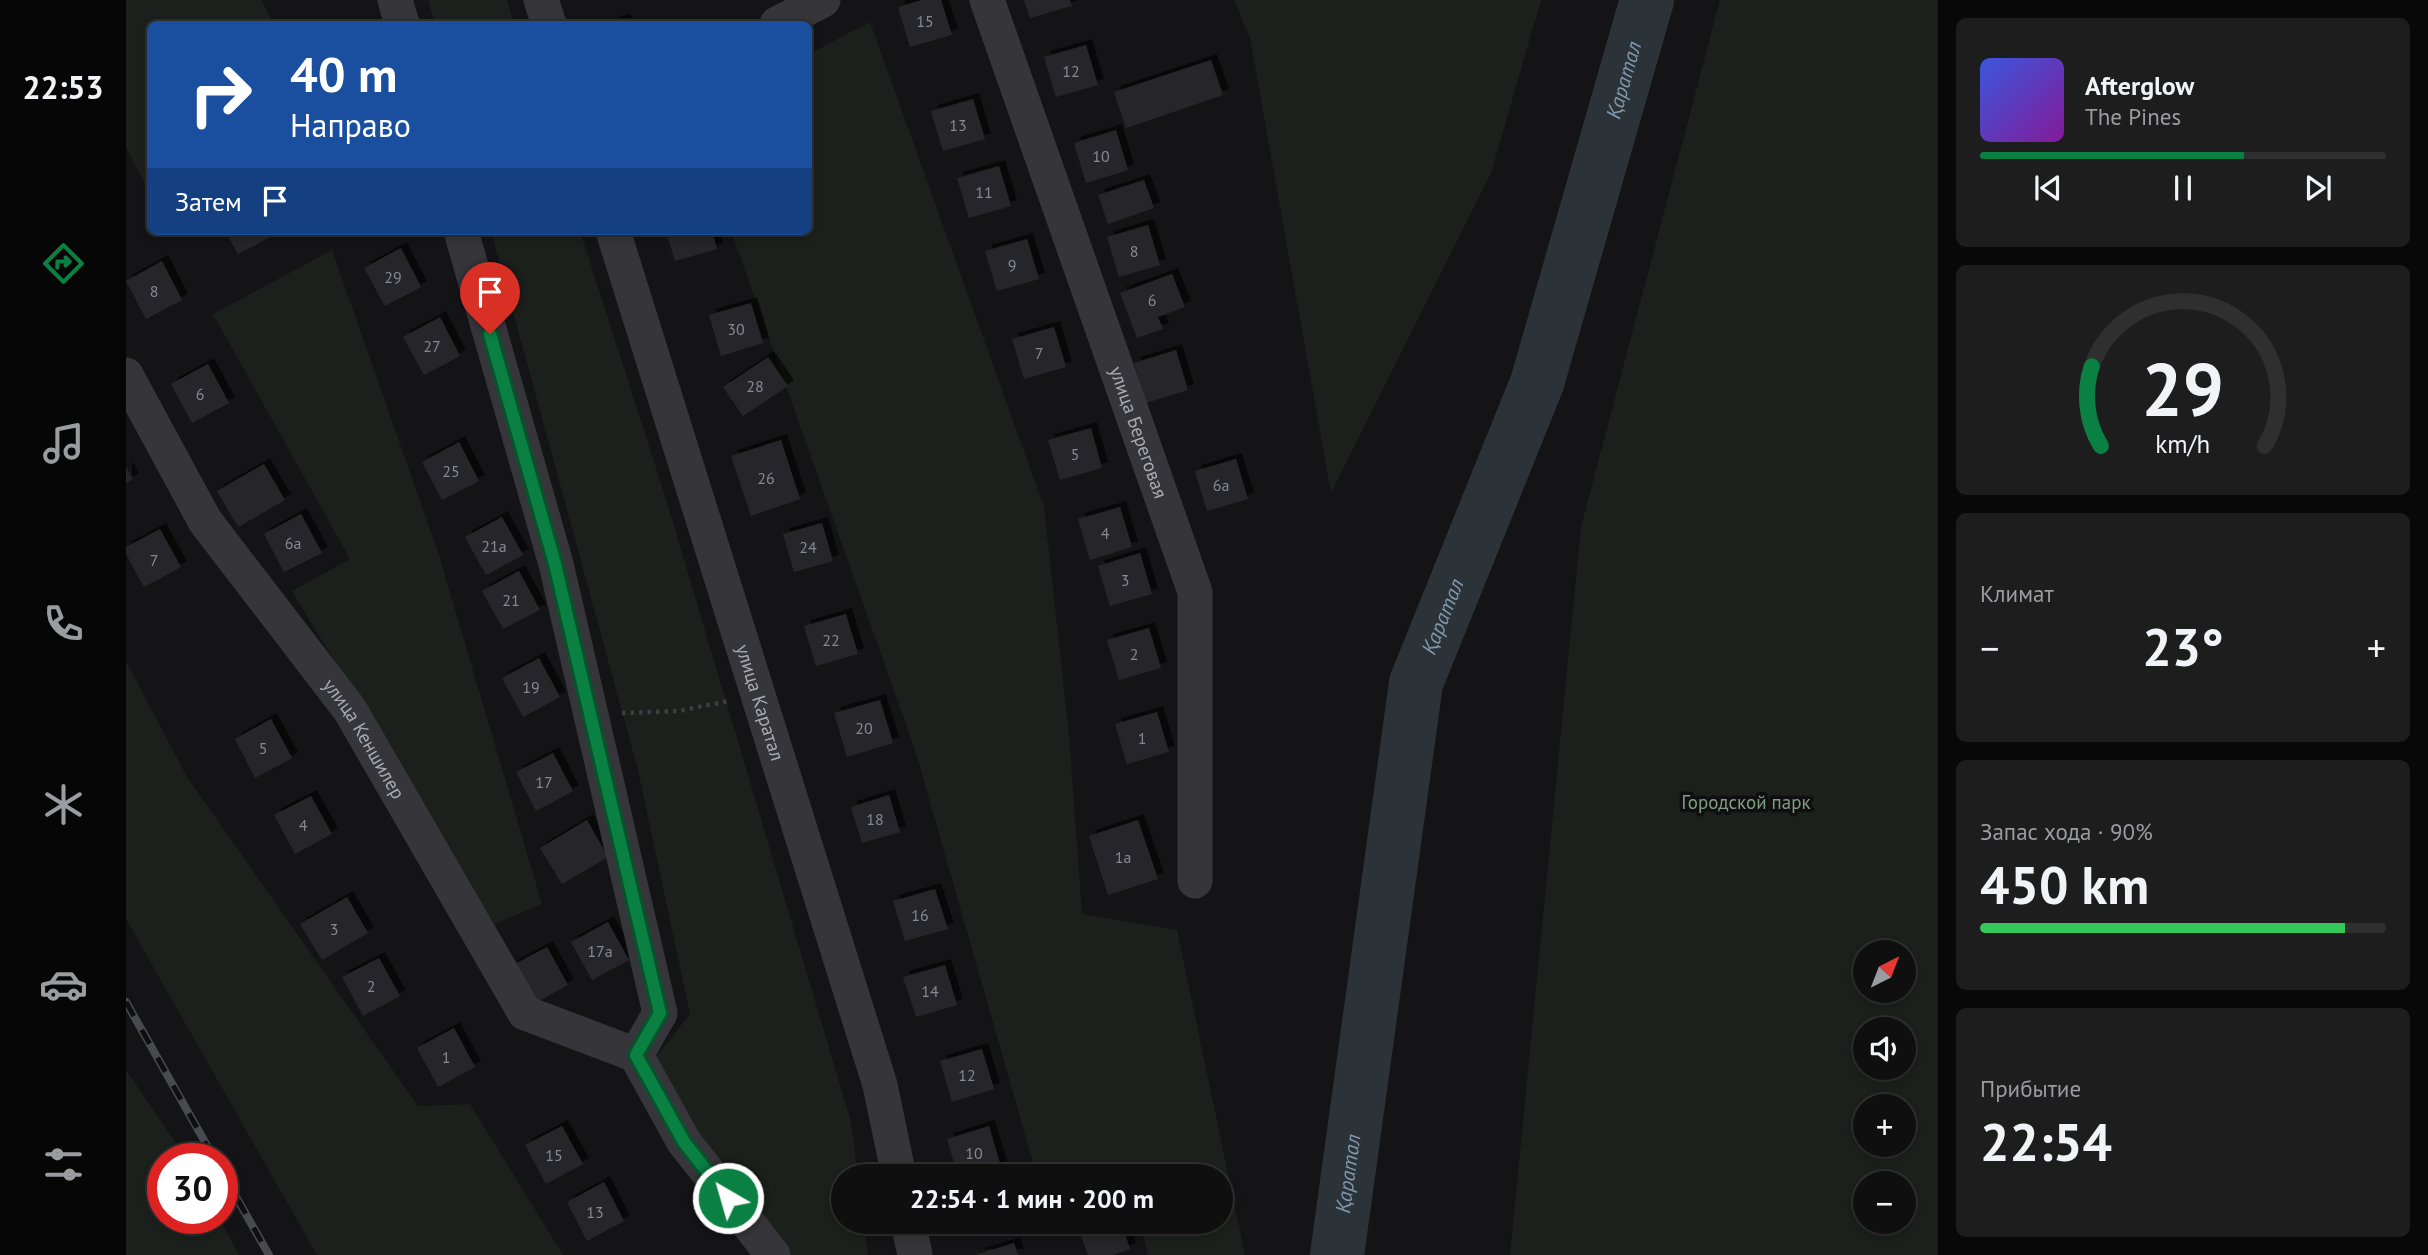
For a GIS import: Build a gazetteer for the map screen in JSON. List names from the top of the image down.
{
  "streets": {
    "street": ["улица Береговая", "улица Каратал", "улица Кеншилер"]
  },
  "water": ["Қаратал"],
  "parks": ["Городской парк"],
  "house_numbers": [
    "15",
    "12",
    "13",
    "10",
    "11",
    "8",
    "9",
    "29",
    "8",
    "6",
    "30",
    "27",
    "7",
    "28",
    "6",
    "5",
    "25",
    "26",
    "6а",
    "4",
    "6а",
    "21а",
    "24",
    "7",
    "3",
    "21",
    "22",
    "2",
    "19",
    "20",
    "1",
    "5",
    "17",
    "18",
    "4",
    "1а",
    "16",
    "3",
    "17а",
    "2",
    "14",
    "1",
    "12",
    "10",
    "15",
    "13"
  ],
  "north": "top right",
  "page": {
    "tabs": "22:53",
    "turn": ["40 m", "Направо"],
    "song": ["Afterglow", "The Pines"],
    "then": "Затем",
    "tile": [
      "Климат",
      ["Запас хода · 90%", "450 km"],
      ["Прибытие", "22:54"]
    ],
    "heat": ["−", "23°", "+"],
    "map_buttons": ["+", "−"],
    "limit": "30",
    "trip": "22:54 · 1 мин · 200 m",
    "gauge": ["29", "km/h"]
  }
}
